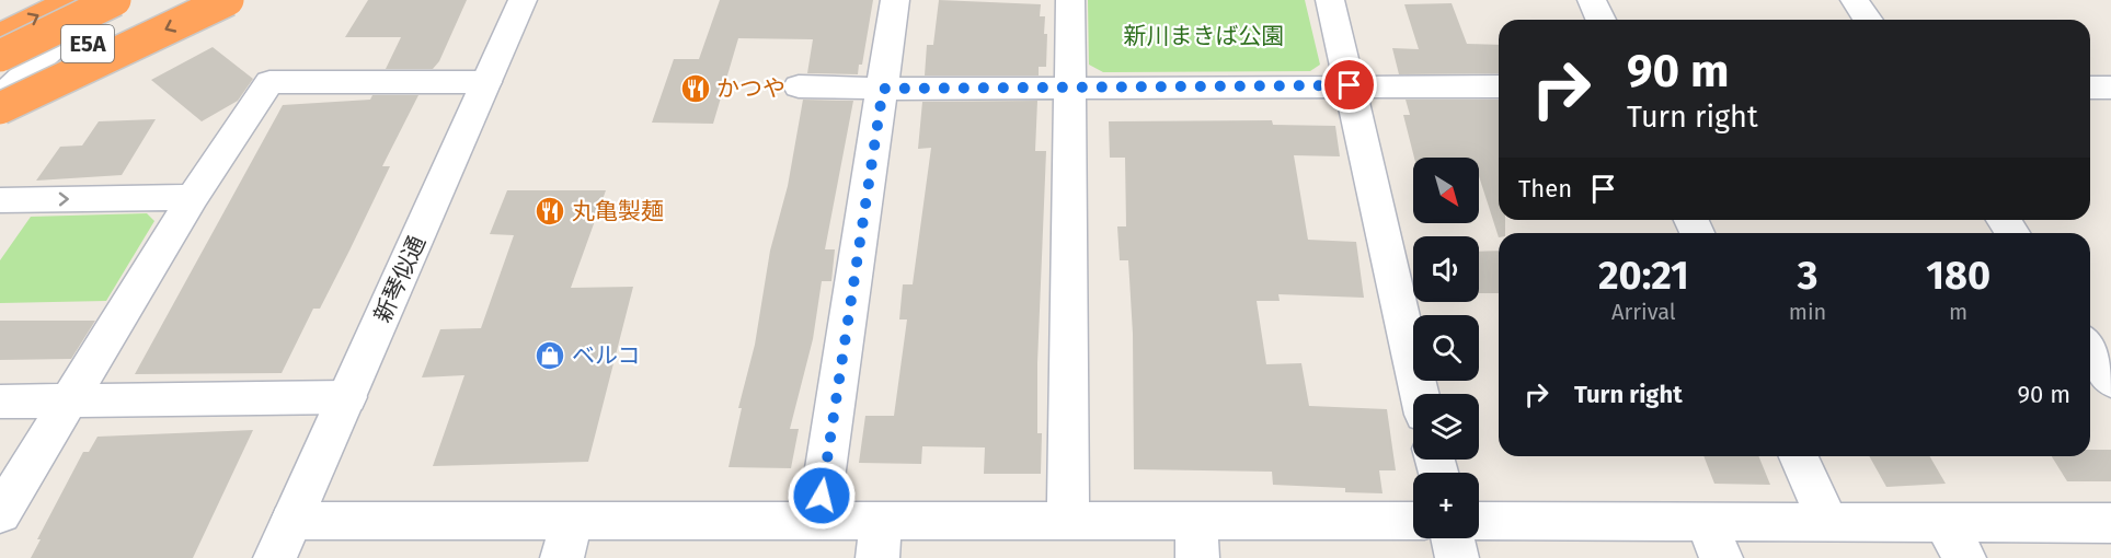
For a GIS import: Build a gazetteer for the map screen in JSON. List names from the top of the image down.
{
  "streets": {
    "highway": ["E5A"],
    "street": ["新琴似通"]
  },
  "parks": ["新川まきば公園"],
  "places": {
    "restaurant": ["かつや", "丸亀製麺"],
    "shop": ["ベルコ"]
  },
  "north": "bottom right",
  "page": {
    "turn": ["90 m", "Turn right"],
    "map_buttons": "+",
    "then": "Then",
    "eta": [
      "20:21",
      "Arrival",
      "3",
      "min",
      "180",
      "m"
    ],
    "list": [
      {
        "name": "Turn right",
        "value": "90 m"
      }
    ]
  }
}
